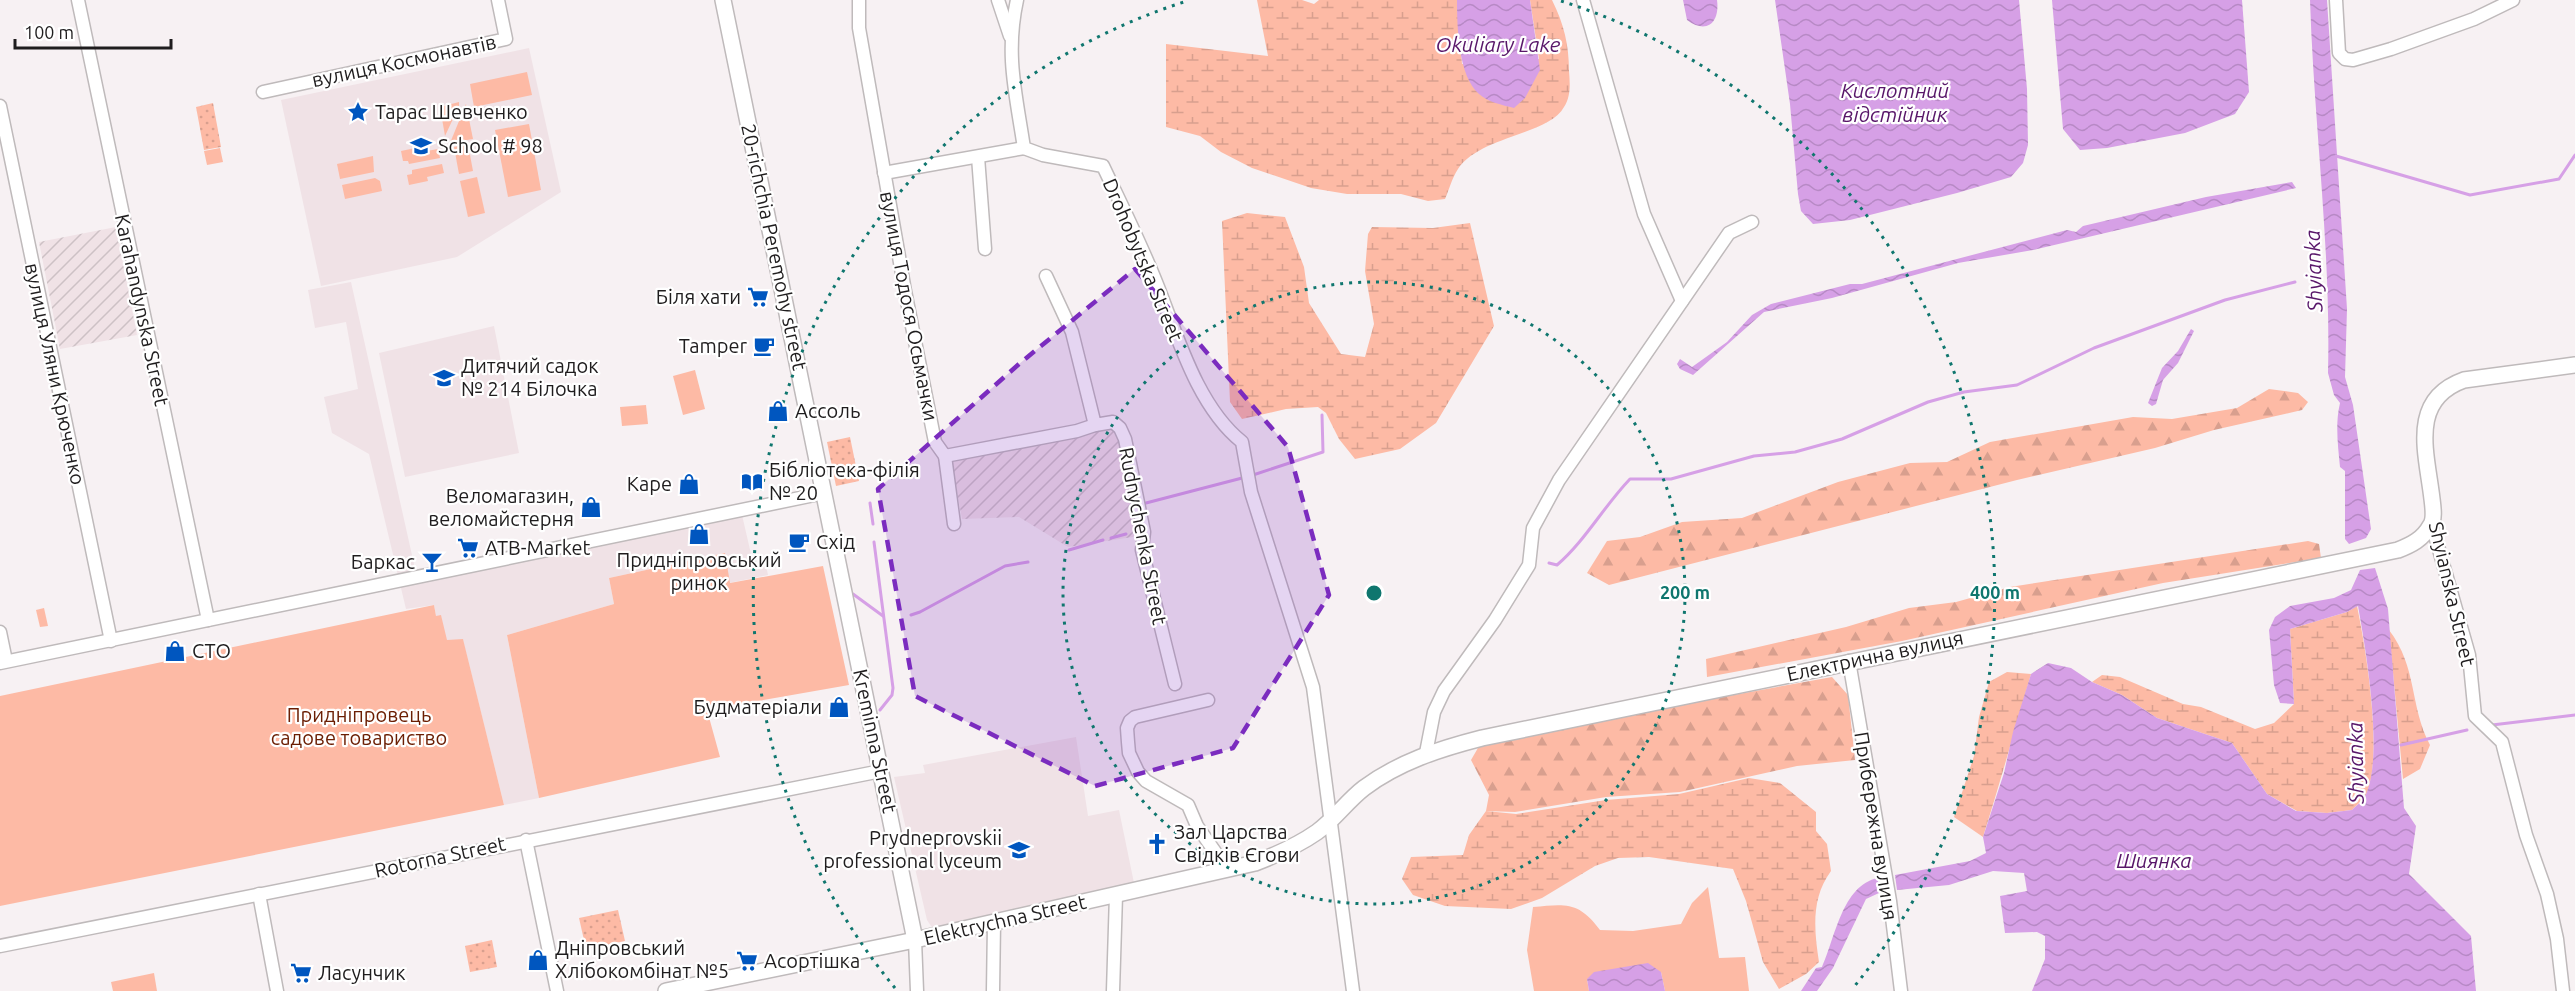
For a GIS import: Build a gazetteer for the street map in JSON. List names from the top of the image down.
{
  "streets": {
    "street": [
      "вулиця Космонавтів",
      "20-richchia Peremohy street",
      "Drohobytska Street",
      "вулиця Тодося Осьмачки",
      "Karahandynska Street",
      "вулиця Уляни Крюченко",
      "Rudnychenka Street",
      "Shyianska Street",
      "Електрична вулиця",
      "Kreminna Street",
      "Прибережна вулиця",
      "Rotorna Street",
      "Elektrychna Street"
    ]
  },
  "crossings": [
    ["20-richchia Peremohy street", "Kreminna Street"],
    ["Drohobytska Street", "Електрична вулиця"],
    ["Drohobytska Street", "Elektrychna Street"],
    ["Shyianska Street", "Електрична вулиця"],
    ["Електрична вулиця", "Прибережна вулиця"],
    ["Електрична вулиця", "Elektrychna Street"],
    ["Kreminna Street", "Rotorna Street"],
    ["Kreminna Street", "Elektrychna Street"]
  ],
  "water": [
    "Okuliary Lake",
    "Кислотний відстійник",
    "Shyianka",
    "Шиянка"
  ],
  "parks": ["Придніпровець садове товариство"],
  "places": {
    "place": ["Тарас Шевченко"],
    "school or university": ["School # 98", "Дитячий садок № 214 Білочка", "Prydneprovskii professional lyceum"],
    "supermarket": [
      "Біля хати",
      "ATB-Market",
      "Асортішка",
      "Ласунчик"
    ],
    "cafe": ["Tamper", "Схід"],
    "shop": [
      "Ассоль",
      "Каре",
      "Веломагазин, веломайстерня",
      "Придніпровський ринок",
      "СТО",
      "Будматеріали",
      "Дніпровський Хлібокомбінат №5"
    ],
    "library": ["Бібліотека-філія № 20"],
    "bar": ["Баркас"],
    "church": ["Зал Царства Свідків Єгови"]
  },
  "scale_bar": "100 m",
  "rings": ["200 m", "400 m"]
}
